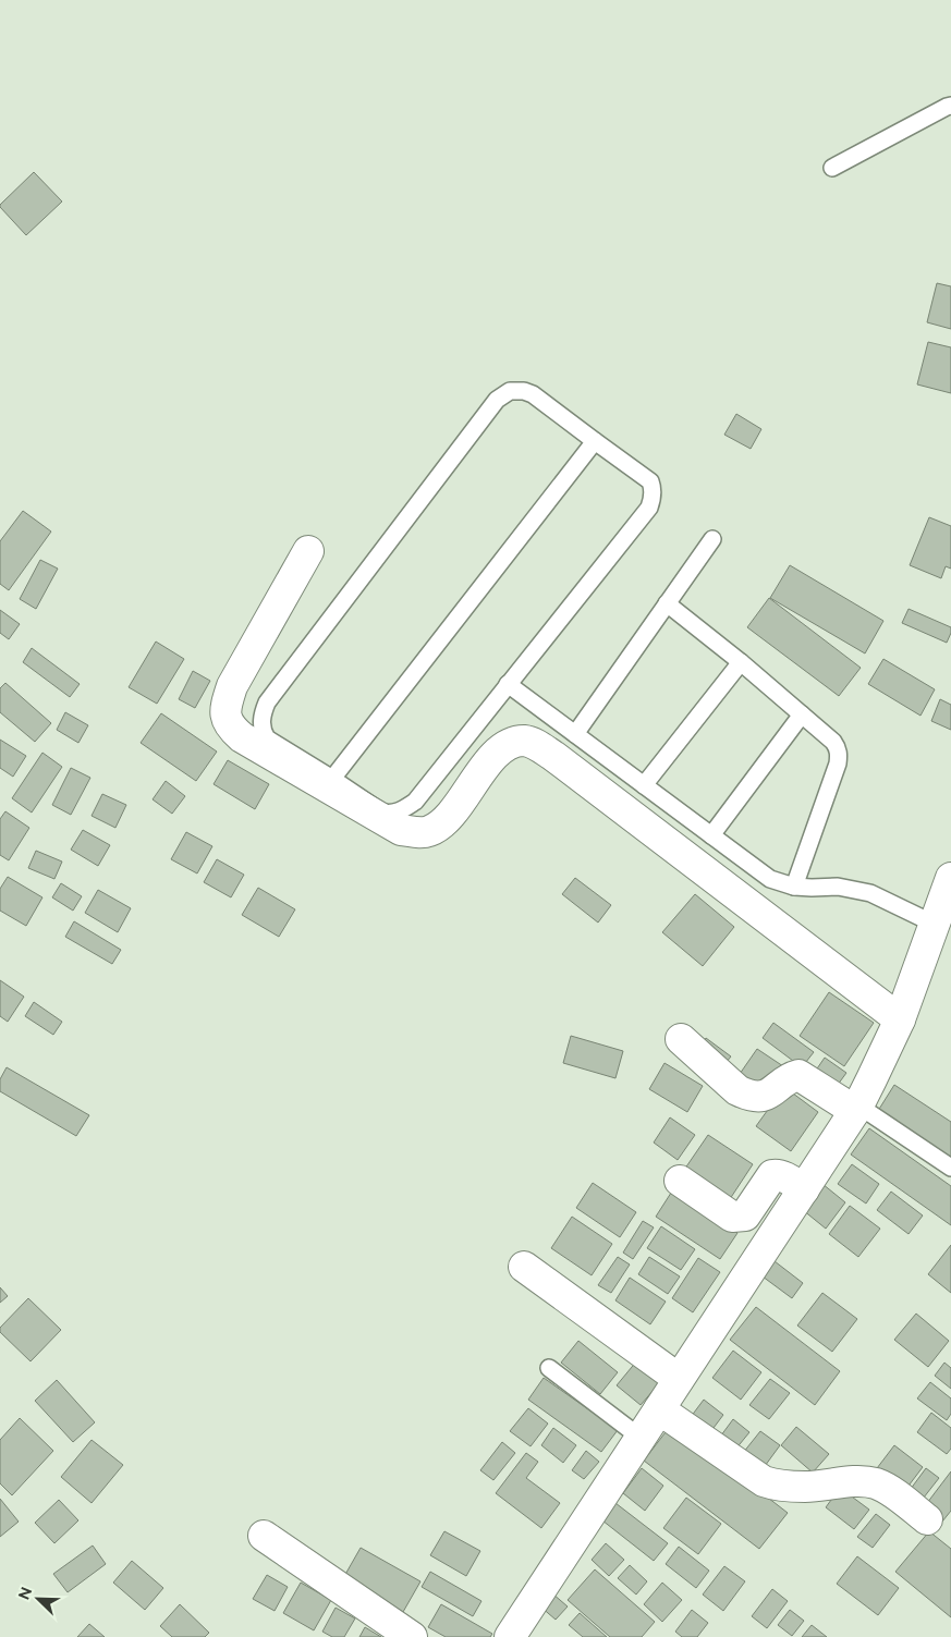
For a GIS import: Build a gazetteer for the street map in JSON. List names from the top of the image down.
{
  "north": "top left"
}
